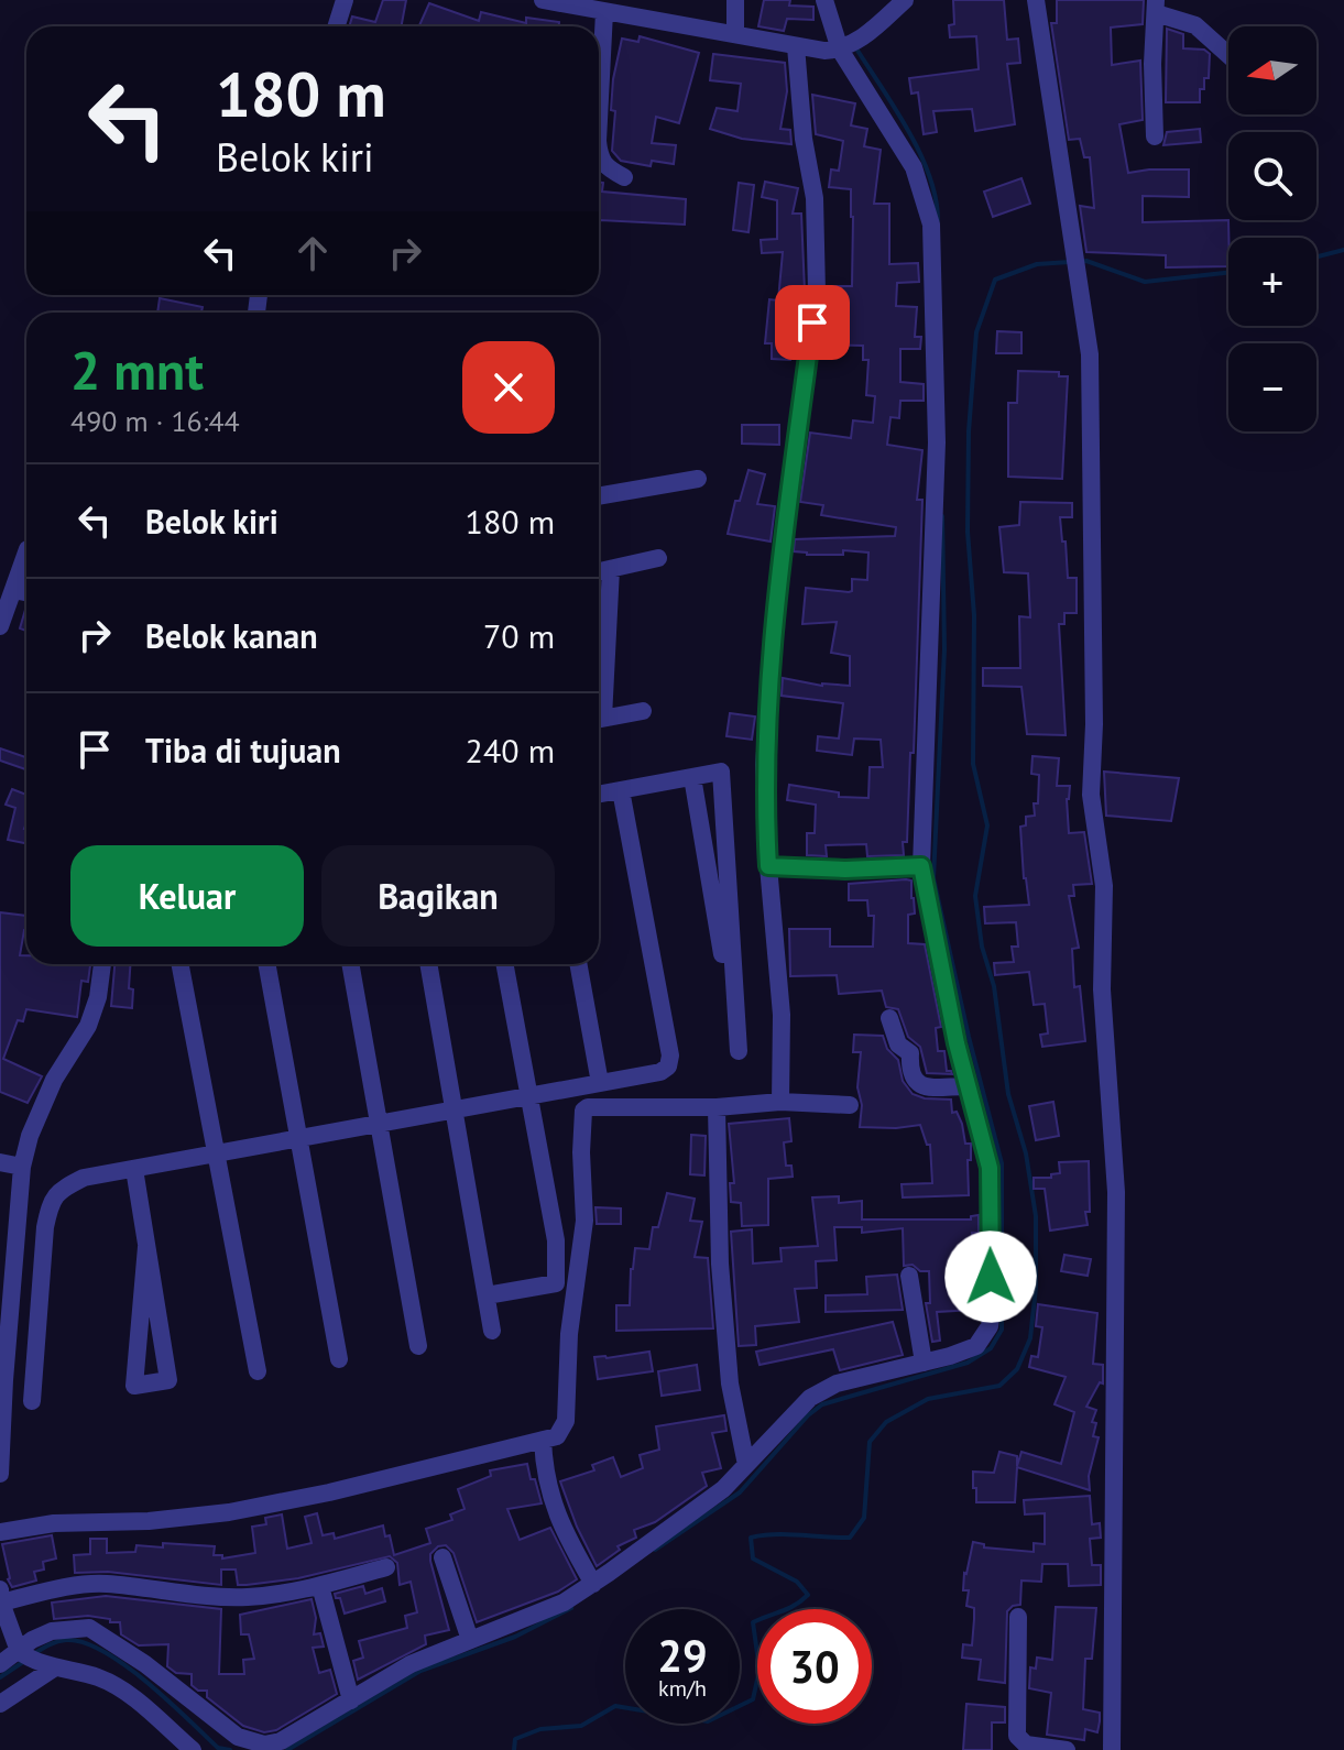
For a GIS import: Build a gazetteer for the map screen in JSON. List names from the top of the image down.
{
  "north": "left",
  "page": {
    "map_buttons": ["+", "−"],
    "turn": ["180 m", "Belok kiri"],
    "heading": ["2 mnt", "490 m · 16:44"],
    "list": [
      {
        "name": "Belok kiri",
        "value": "180 m"
      },
      {
        "name": "Belok kanan",
        "value": "70 m"
      },
      {
        "name": "Tiba di tujuan",
        "value": "240 m"
      }
    ],
    "buttons": ["Keluar", "Bagikan"],
    "speed": "29 km/h",
    "limit": "30"
  }
}
